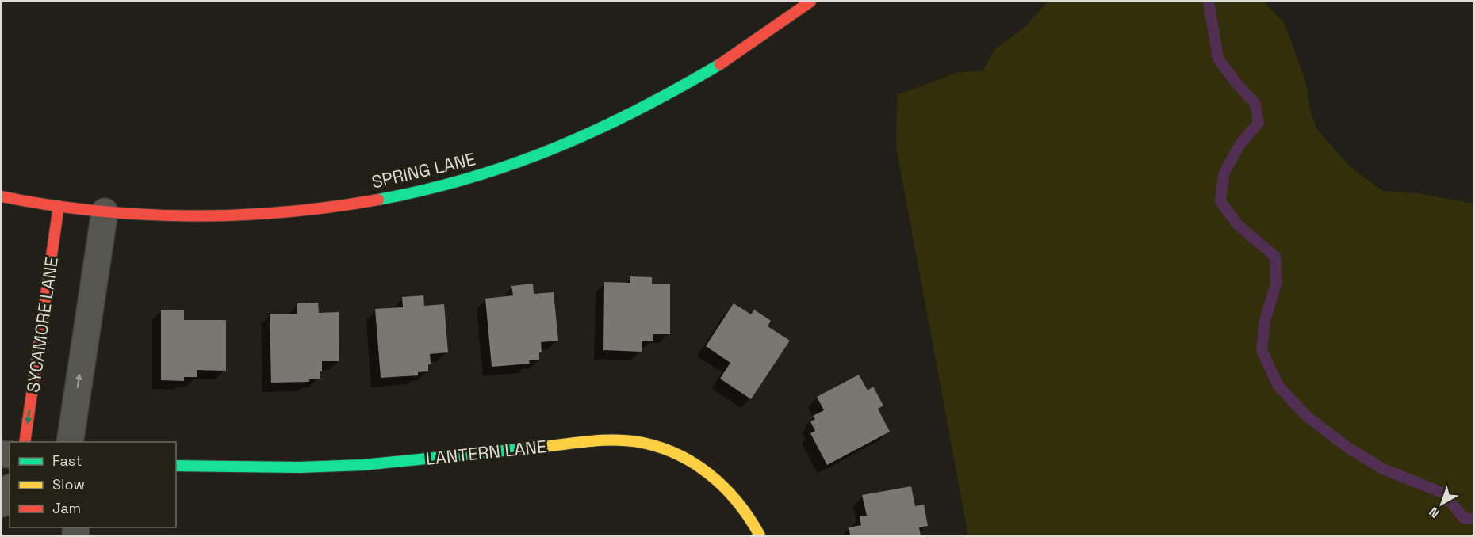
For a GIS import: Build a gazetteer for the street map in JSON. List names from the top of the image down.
{
  "streets": {
    "street": ["SPRING LANE", "SYCAMORE LANE", "LANTERN LANE"]
  },
  "crossings": [
    ["SPRING LANE", "SYCAMORE LANE"]
  ],
  "legend": ["Fast", "Slow", "Jam"],
  "north": "bottom left"
}
